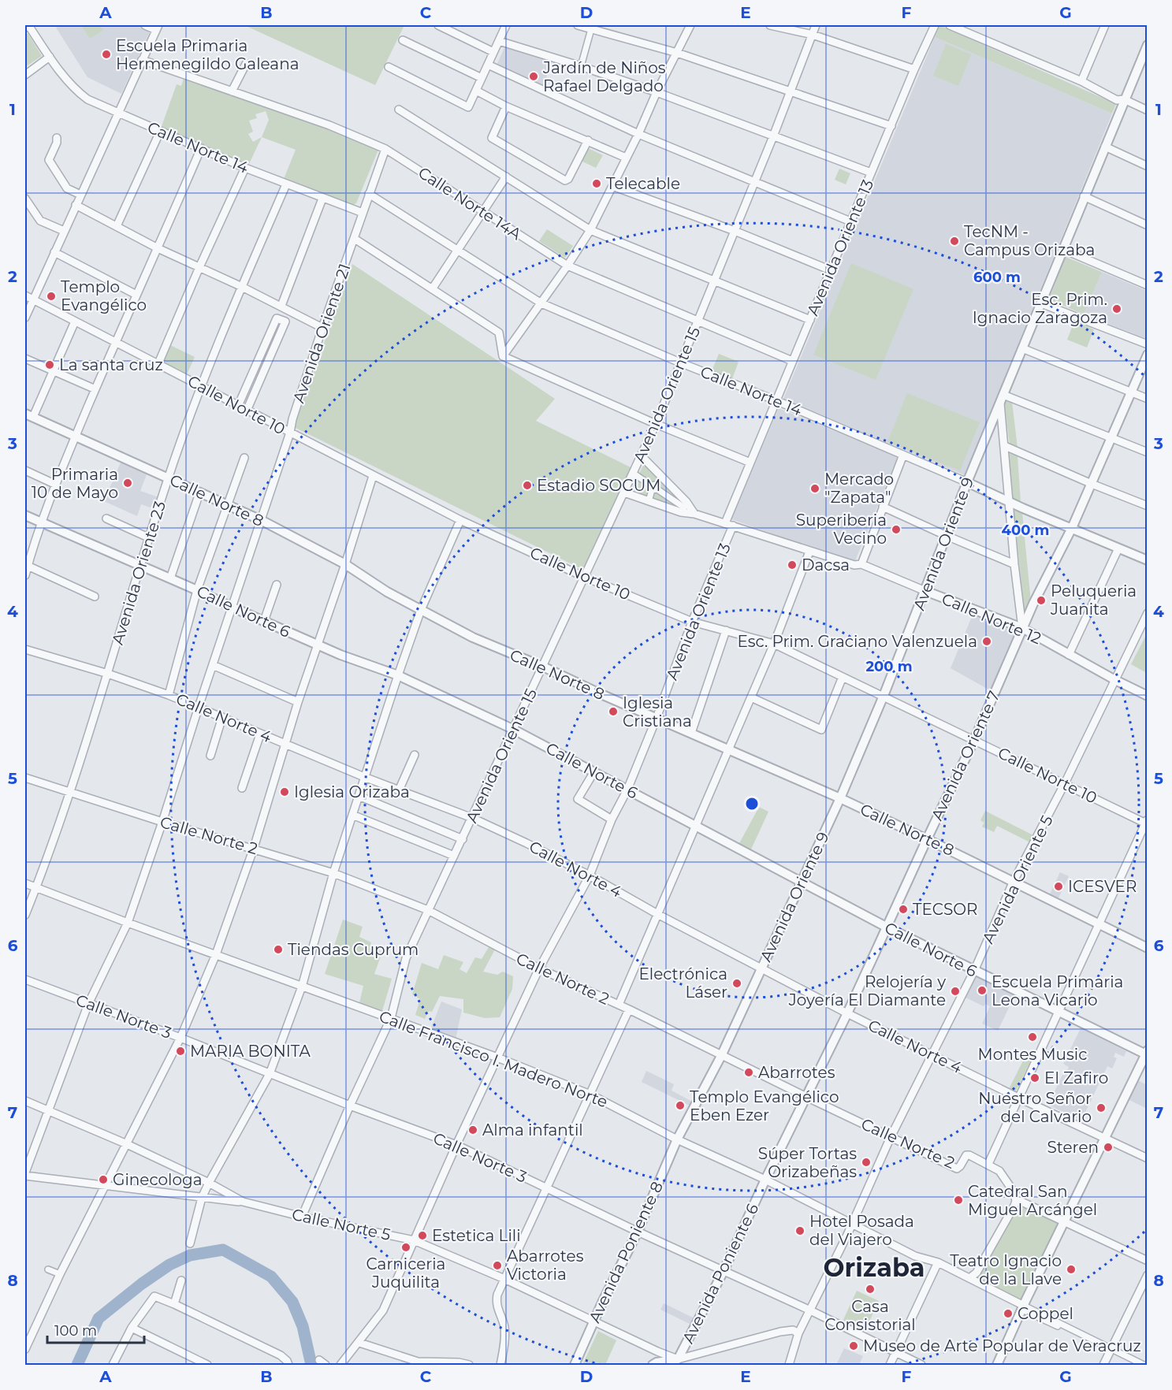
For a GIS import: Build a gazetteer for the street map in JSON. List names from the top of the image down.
{
  "streets": {
    "street": [
      "Calle Norte 14",
      "Calle Norte 14A",
      "Avenida Oriente 13",
      "Avenida Oriente 21",
      "Avenida Oriente 15",
      "Calle Norte 10",
      "Calle Norte 8",
      "Avenida Oriente 9",
      "Avenida Oriente 23",
      "Calle Norte 6",
      "Calle Norte 12",
      "Calle Norte 4",
      "Avenida Oriente 7",
      "Calle Norte 2",
      "Avenida Oriente 5",
      "Calle Norte 3",
      "Calle Francisco I. Madero Norte",
      "Calle Norte 5",
      "Avenida Poniente 8",
      "Avenida Poniente 6"
    ]
  },
  "crossings": [
    ["Calle Norte 14", "Avenida Oriente 13"],
    ["Calle Norte 14", "Avenida Oriente 21"],
    ["Calle Norte 14", "Avenida Oriente 15"],
    ["Calle Norte 14", "Avenida Oriente 9"],
    ["Calle Norte 14", "Avenida Oriente 23"],
    ["Calle Norte 14", "Avenida Oriente 7"],
    ["Calle Norte 14A", "Avenida Oriente 13"],
    ["Calle Norte 14A", "Avenida Oriente 21"],
    ["Calle Norte 14A", "Avenida Oriente 15"],
    ["Avenida Oriente 13", "Calle Norte 10"],
    ["Avenida Oriente 13", "Calle Norte 8"],
    ["Avenida Oriente 13", "Calle Norte 6"],
    ["Avenida Oriente 13", "Calle Norte 12"],
    ["Avenida Oriente 13", "Calle Norte 4"],
    ["Avenida Oriente 13", "Calle Norte 2"],
    ["Avenida Oriente 13", "Calle Norte 3"],
    ["Avenida Oriente 13", "Calle Francisco I. Madero Norte"],
    ["Avenida Oriente 13", "Calle Norte 5"],
    ["Avenida Oriente 21", "Calle Norte 10"],
    ["Avenida Oriente 21", "Calle Norte 8"],
    ["Avenida Oriente 21", "Calle Norte 6"],
    ["Avenida Oriente 21", "Calle Norte 4"],
    ["Avenida Oriente 21", "Calle Norte 2"],
    ["Avenida Oriente 21", "Calle Norte 3"],
    ["Avenida Oriente 21", "Calle Francisco I. Madero Norte"],
    ["Avenida Oriente 21", "Calle Norte 5"],
    ["Avenida Oriente 15", "Calle Norte 10"],
    ["Avenida Oriente 15", "Calle Norte 8"],
    ["Avenida Oriente 15", "Calle Norte 6"],
    ["Avenida Oriente 15", "Calle Norte 12"],
    ["Avenida Oriente 15", "Calle Norte 4"],
    ["Avenida Oriente 15", "Calle Norte 2"],
    ["Avenida Oriente 15", "Calle Norte 3"],
    ["Avenida Oriente 15", "Calle Francisco I. Madero Norte"],
    ["Avenida Oriente 15", "Calle Norte 5"],
    ["Calle Norte 10", "Avenida Oriente 9"],
    ["Calle Norte 10", "Avenida Oriente 23"],
    ["Calle Norte 10", "Avenida Oriente 7"],
    ["Calle Norte 10", "Avenida Oriente 5"],
    ["Calle Norte 8", "Avenida Oriente 9"],
    ["Calle Norte 8", "Avenida Oriente 23"],
    ["Calle Norte 8", "Avenida Oriente 7"],
    ["Calle Norte 8", "Avenida Oriente 5"],
    ["Avenida Oriente 9", "Calle Norte 6"],
    ["Avenida Oriente 9", "Calle Norte 12"],
    ["Avenida Oriente 9", "Calle Norte 4"],
    ["Avenida Oriente 9", "Calle Norte 2"],
    ["Avenida Oriente 9", "Calle Francisco I. Madero Norte"],
    ["Avenida Oriente 9", "Avenida Poniente 8"],
    ["Avenida Oriente 23", "Calle Norte 6"],
    ["Avenida Oriente 23", "Calle Norte 4"],
    ["Avenida Oriente 23", "Calle Norte 2"],
    ["Avenida Oriente 23", "Calle Francisco I. Madero Norte"],
    ["Calle Norte 6", "Avenida Oriente 7"],
    ["Calle Norte 6", "Avenida Oriente 5"],
    ["Calle Norte 12", "Avenida Oriente 7"],
    ["Calle Norte 12", "Avenida Oriente 5"],
    ["Calle Norte 4", "Avenida Oriente 7"],
    ["Calle Norte 4", "Avenida Oriente 5"],
    ["Avenida Oriente 7", "Calle Norte 2"],
    ["Avenida Oriente 7", "Calle Francisco I. Madero Norte"],
    ["Avenida Oriente 7", "Avenida Poniente 6"],
    ["Calle Norte 2", "Avenida Oriente 5"],
    ["Avenida Oriente 5", "Calle Norte 3"],
    ["Avenida Oriente 5", "Calle Francisco I. Madero Norte"],
    ["Calle Norte 3", "Avenida Poniente 8"],
    ["Calle Norte 3", "Avenida Poniente 6"],
    ["Calle Francisco I. Madero Norte", "Avenida Poniente 8"],
    ["Calle Francisco I. Madero Norte", "Avenida Poniente 6"],
    ["Calle Norte 5", "Avenida Poniente 8"],
    ["Calle Norte 5", "Avenida Poniente 6"]
  ],
  "districts": ["Orizaba"],
  "places": [
    "Escuela Primaria Hermenegildo Galeana",
    "Jardín de Niños Rafael Delgado",
    "Telecable",
    "TecNM - Campus Orizaba",
    "Templo Evangélico",
    "Esc. Prim. Ignacio Zaragoza",
    "La santa cruz",
    "Primaria 10 de Mayo",
    "Estadio SOCUM",
    "Mercado \"Zapata\"",
    "Superiberia Vecino",
    "Dacsa",
    "Peluqueria Juanita",
    "Esc. Prim. Graciano Valenzuela",
    "Iglesia Cristiana",
    "Iglesia Orizaba",
    "ICESVER",
    "TECSOR",
    "Tiendas Cuprum",
    "Electrónica Láser",
    "Escuela Primaria Leona Vicario",
    "Relojería y Joyería El Diamante",
    "Montes Music",
    "MARIA BONITA",
    "Abarrotes",
    "El Zafiro",
    "Templo Evangélico Eben Ezer",
    "Nuestro Señor del Calvario",
    "Alma infantil",
    "Steren",
    "Súper Tortas Orizabeñas",
    "Ginecologa",
    "Catedral San Miguel Arcángel",
    "Hotel Posada del Viajero",
    "Estetica Lili",
    "Carniceria Juquilita",
    "Abarrotes Victoria",
    "Teatro Ignacio de la Llave",
    "Casa Consistorial",
    "Coppel",
    "Museo de Arte Popular de Veracruz"
  ],
  "scale_bar": "100 m",
  "grid": {
    "columns": [
      "A",
      "B",
      "C",
      "D",
      "E",
      "F",
      "G"
    ],
    "rows": [
      "1",
      "2",
      "3",
      "4",
      "5",
      "6",
      "7",
      "8"
    ]
  },
  "rings": ["600 m", "400 m", "200 m"]
}
